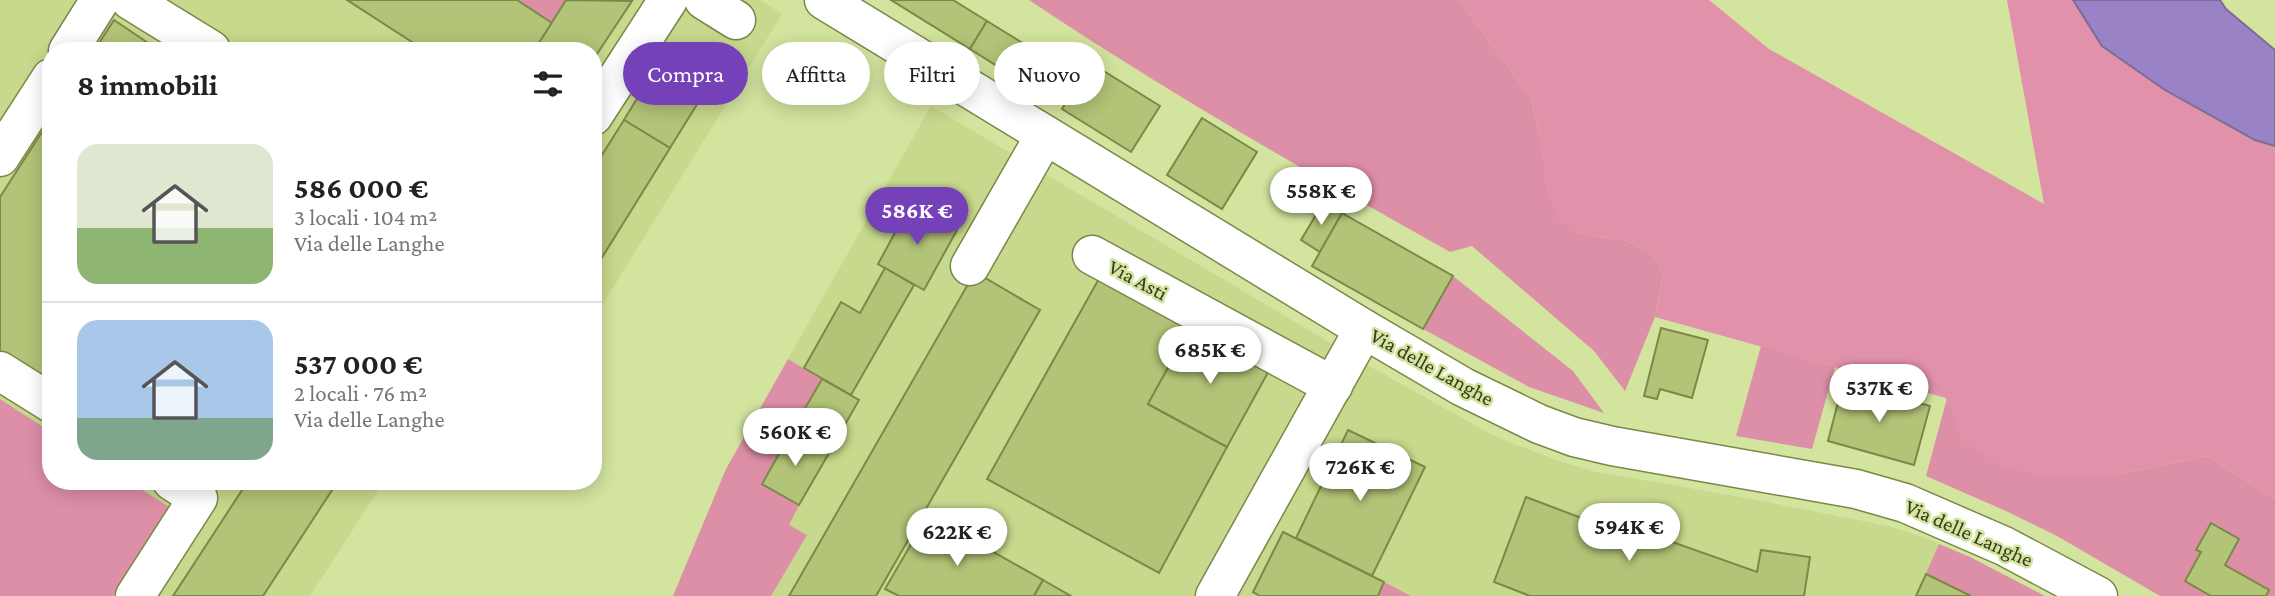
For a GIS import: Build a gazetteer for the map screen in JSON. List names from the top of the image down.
{
  "streets": {
    "main road": ["Via Asti", "Via delle Langhe"]
  },
  "page": {
    "chip": [
      "Compra",
      "Affitta",
      "Filtri",
      "Nuovo"
    ],
    "heading": "8 immobili",
    "list": [
      {
        "name": "586 000 €",
        "note": "3 locali · 104 m² · Via delle Langhe"
      },
      {
        "name": "537 000 €",
        "note": "2 locali · 76 m² · Via delle Langhe"
      }
    ],
    "price": [
      "558K €",
      "586K €",
      "685K €",
      "537K €",
      "560K €",
      "726K €",
      "594K €",
      "622K €"
    ]
  }
}
